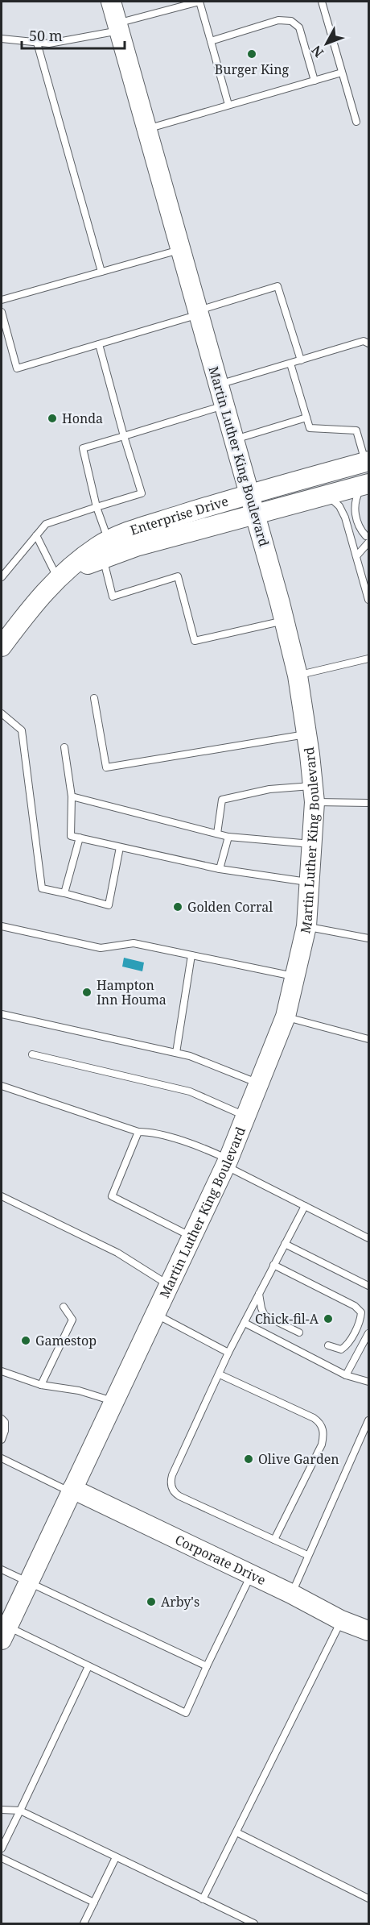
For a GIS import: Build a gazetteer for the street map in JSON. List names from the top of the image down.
{
  "streets": {
    "main road": ["Martin Luther King Boulevard", "Enterprise Drive", "Corporate Drive"]
  },
  "crossings": [
    ["Martin Luther King Boulevard", "Enterprise Drive"],
    ["Martin Luther King Boulevard", "Corporate Drive"]
  ],
  "places": [
    "Burger King",
    "Honda",
    "Golden Corral",
    "Hampton Inn Houma",
    "Chick-fil-A",
    "Gamestop",
    "Olive Garden",
    "Arby's"
  ],
  "scale_bar": "50 m",
  "north": "bottom left"
}
